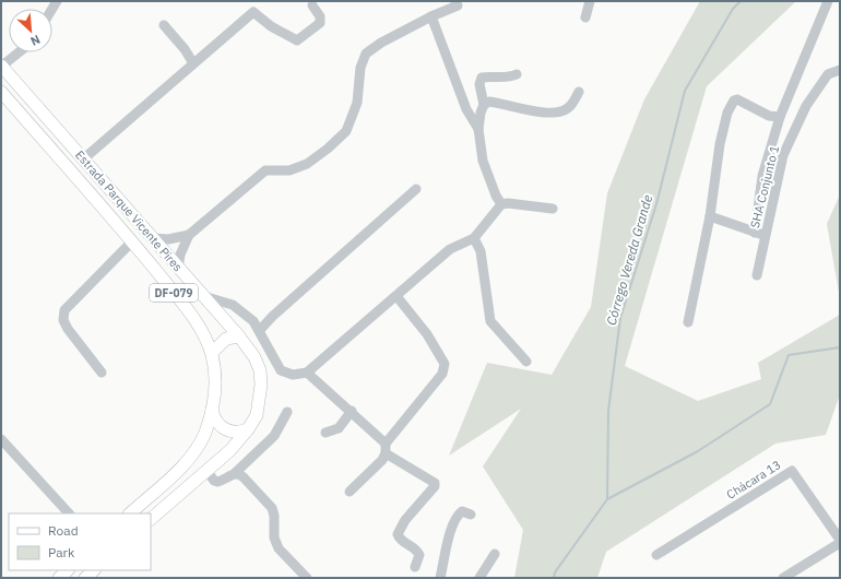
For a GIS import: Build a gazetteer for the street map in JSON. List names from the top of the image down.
{
  "streets": {
    "main road": ["Estrada Parque Vicente Pires", "DF-079"],
    "street": ["SHA Conjunto 1", "Chácara 13"]
  },
  "water": ["Córrego Vereda Grande"],
  "legend": ["Road", "Park"],
  "north": "bottom right"
}
